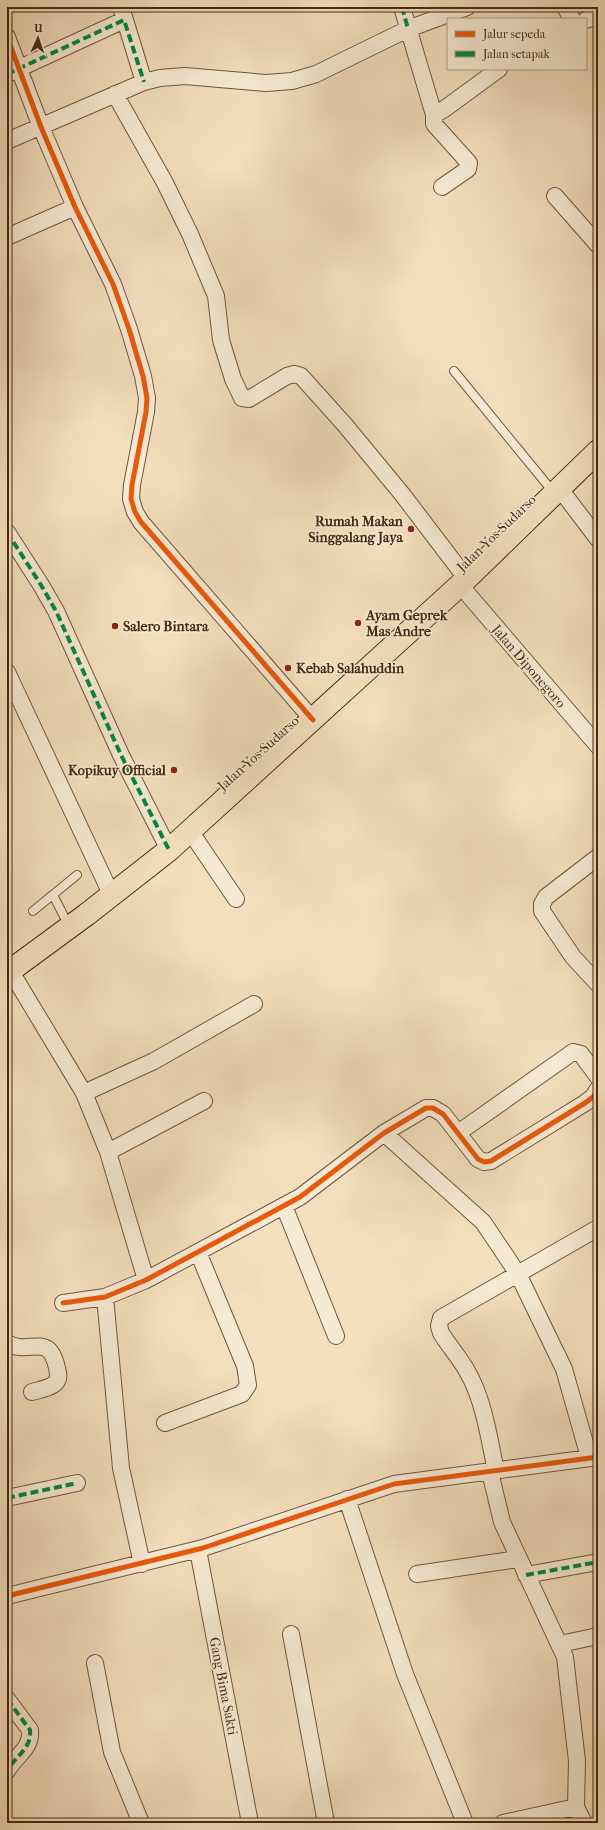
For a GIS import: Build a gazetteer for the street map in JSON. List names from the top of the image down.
{
  "streets": {
    "highway": ["Jalan Yos Sudarso"],
    "street": ["Jalan Diponegoro", "Gang Bima Sakti"]
  },
  "crossings": [
    ["Jalan Yos Sudarso", "Jalan Diponegoro"]
  ],
  "places": [
    "Rumah Makan Singgalang Jaya",
    "Ayam Geprek Mas Andre",
    "Salero Bintara",
    "Kebab Salahuddin",
    "Kopikuy Official"
  ],
  "legend": ["Jalur sepeda", "Jalan setapak"],
  "north": "top"
}
